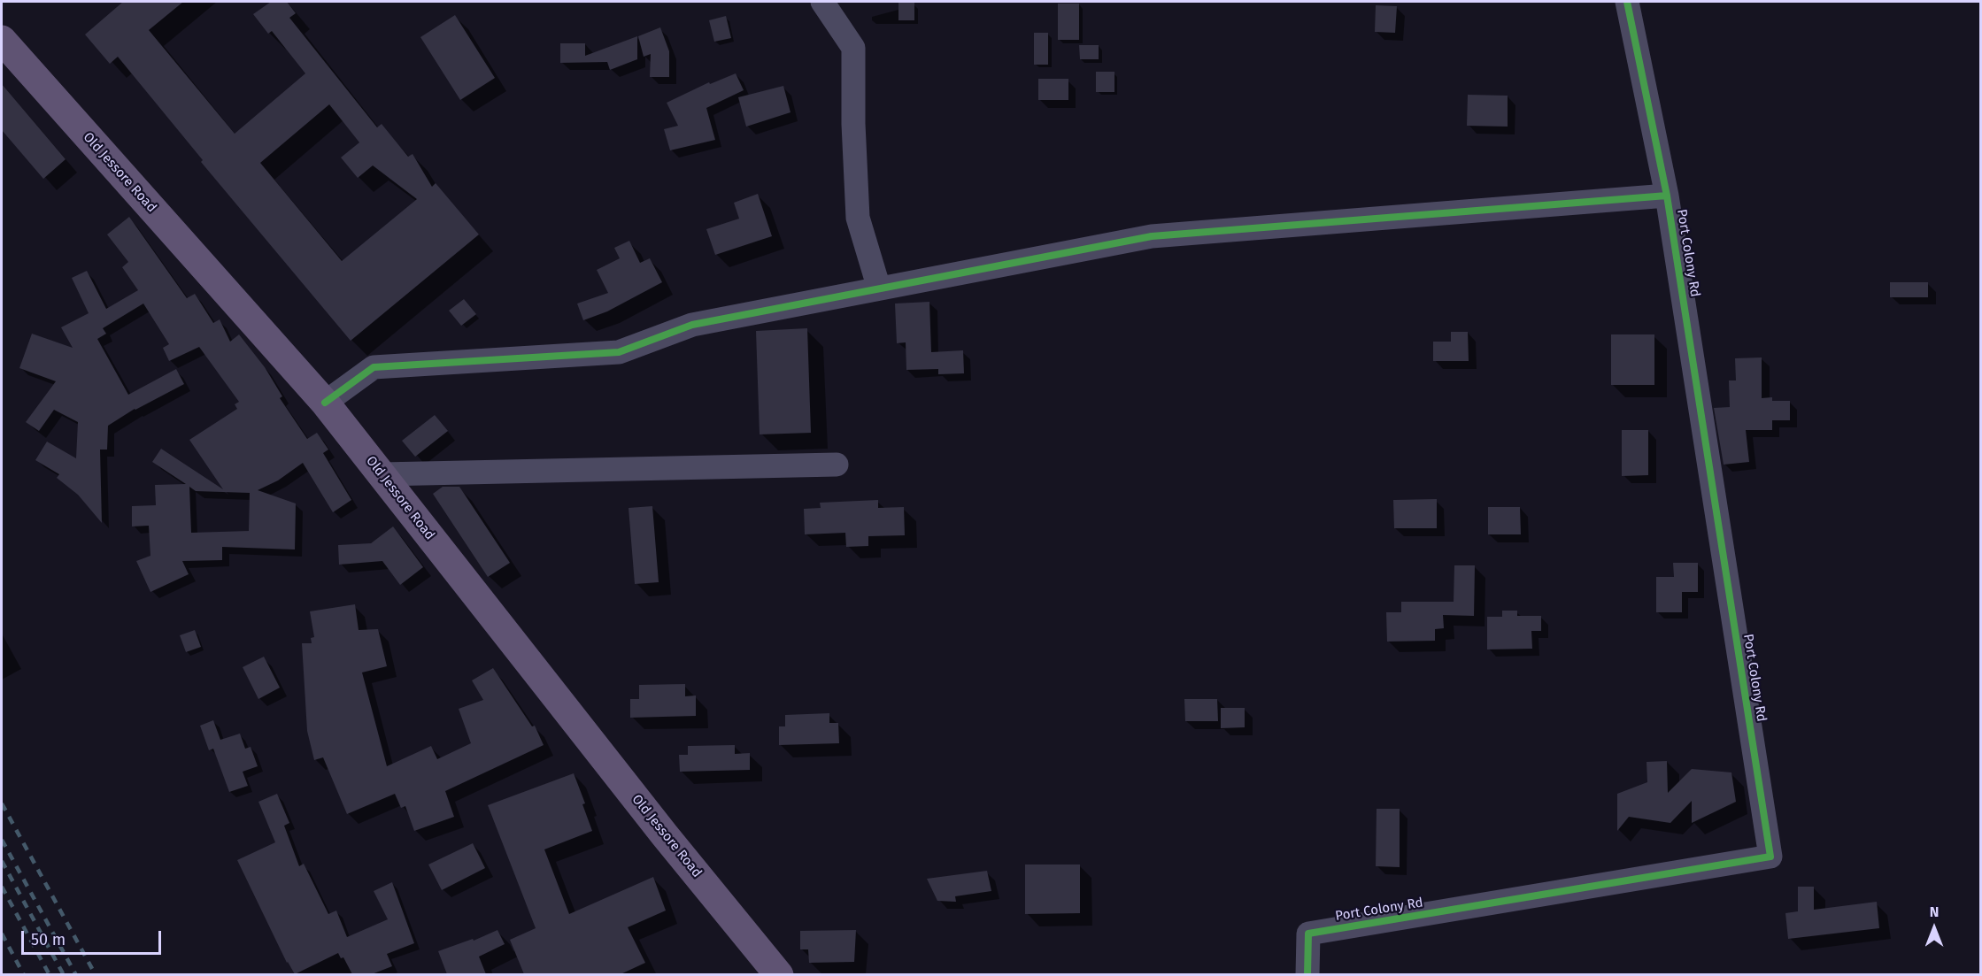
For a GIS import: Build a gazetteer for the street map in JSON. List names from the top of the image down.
{
  "streets": {
    "main road": ["Old Jessore Road"],
    "street": ["Port Colony Rd"]
  },
  "scale_bar": "50 m",
  "north": "top"
}
